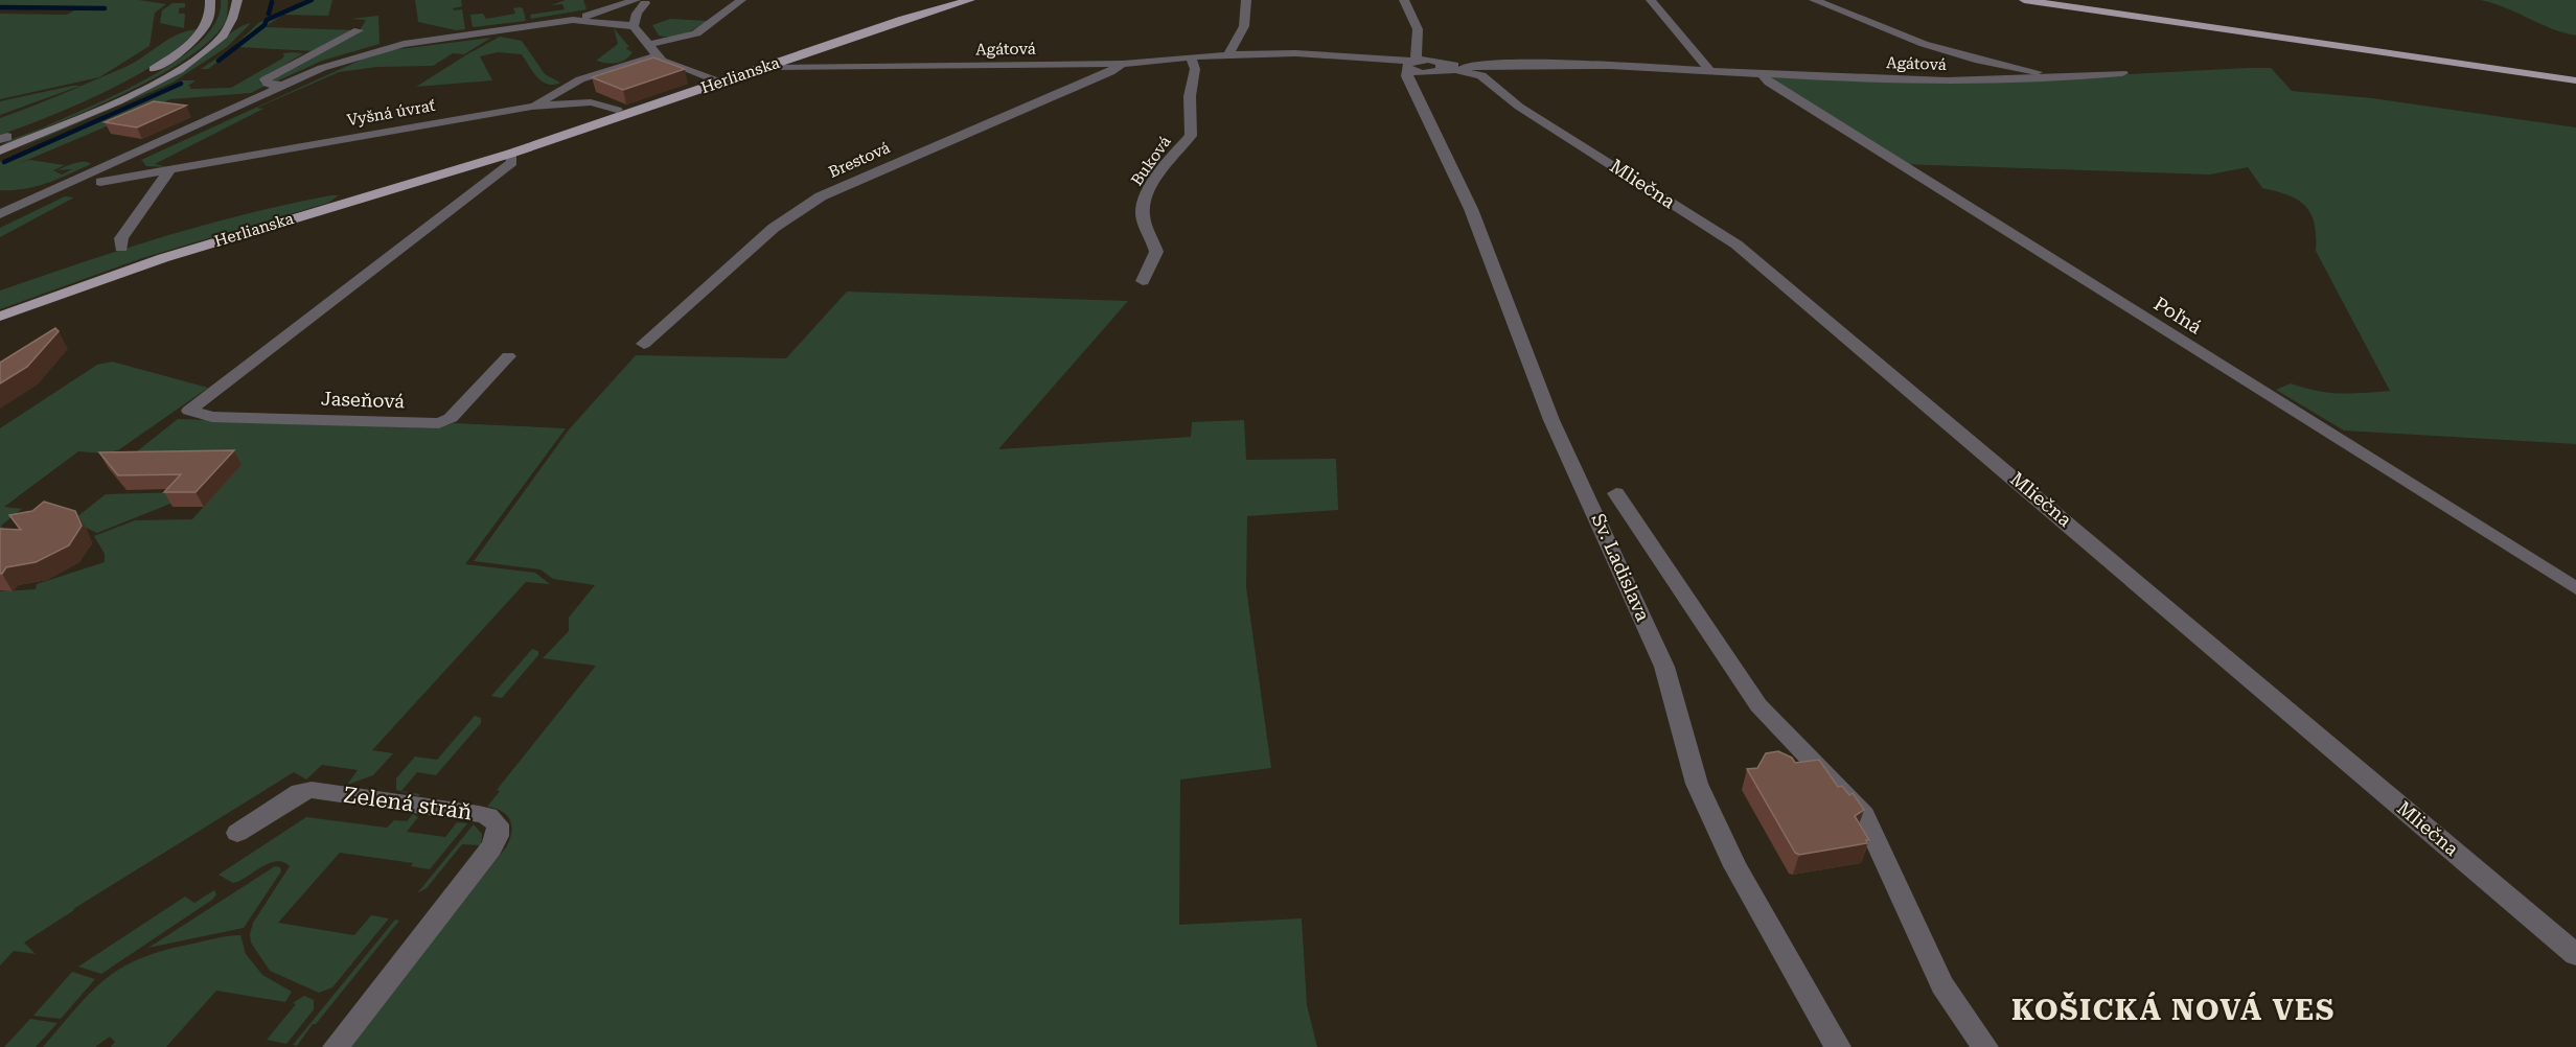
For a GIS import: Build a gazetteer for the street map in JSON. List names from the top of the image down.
{
  "streets": {
    "main road": ["Herlianska"],
    "street": [
      "Agátová",
      "Vyšná úvrať",
      "Brestová",
      "Buková",
      "Mliečna",
      "Poľná",
      "Jaseňová",
      "Sv. Ladislava",
      "Zelená stráň"
    ]
  },
  "crossings": [
    ["Agátová", "Brestová"],
    ["Agátová", "Buková"],
    ["Agátová", "Mliečna"],
    ["Agátová", "Poľná"],
    ["Agátová", "Sv. Ladislava"],
    ["Herlianska", "Jaseňová"]
  ],
  "districts": ["KOŠICKÁ NOVÁ VES"]
}
